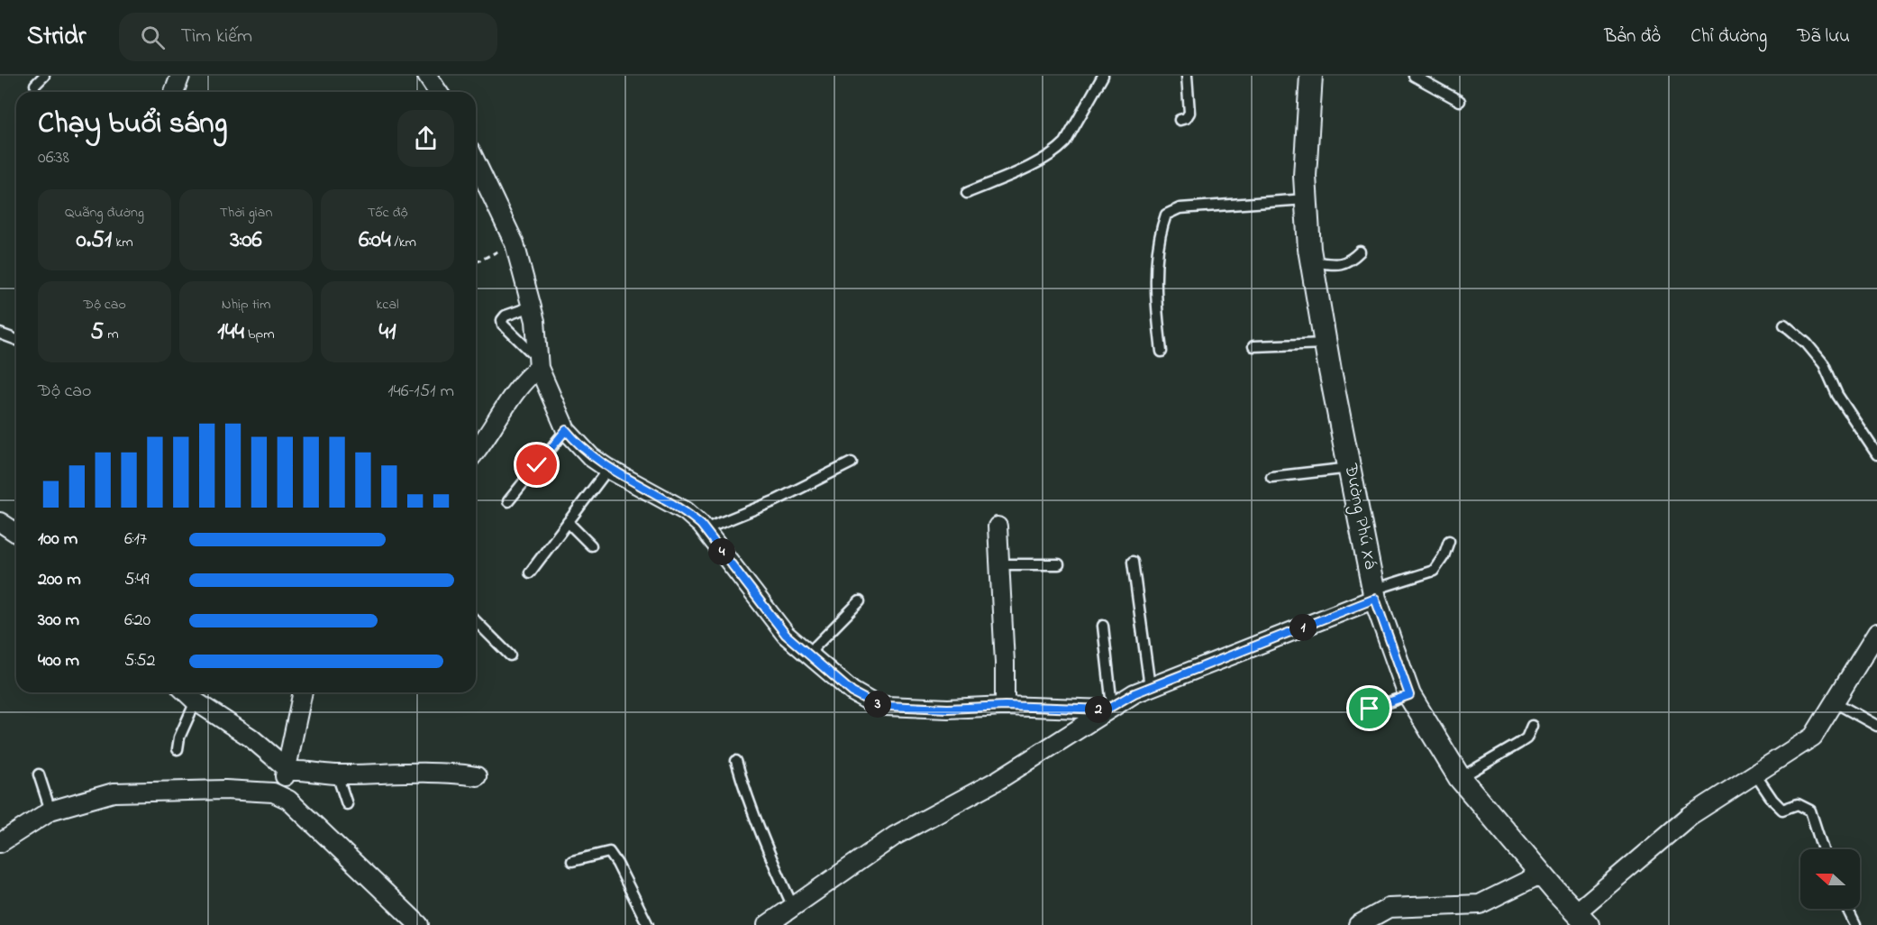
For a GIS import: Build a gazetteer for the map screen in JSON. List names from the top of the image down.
{
  "streets": {
    "street": ["Đường Phú Xá"]
  },
  "north": "left",
  "page": {
    "header": "Stridr",
    "search": "Tìm kiếm",
    "nav": ["Bản đồ", "Chỉ đường", "Đã lưu"],
    "heading": ["Chạy buổi sáng", "06:38"],
    "stats": [
      ["Quãng đường", "0.51 km"],
      ["Thời gian", "3:06"],
      ["Tốc độ", "6:04 /km"],
      ["Độ cao", "5 m"],
      ["Nhịp tim", "144 bpm"],
      ["kcal", "41"]
    ],
    "chart": ["Độ cao", "146–151 m"],
    "list": [
      {
        "name": "100 m",
        "note": "6:17"
      },
      {
        "name": "200 m",
        "note": "5:49"
      },
      {
        "name": "300 m",
        "note": "6:20"
      },
      {
        "name": "400 m",
        "note": "5:52"
      }
    ],
    "pins": [
      "4",
      "1",
      "3",
      "2"
    ]
  }
}
